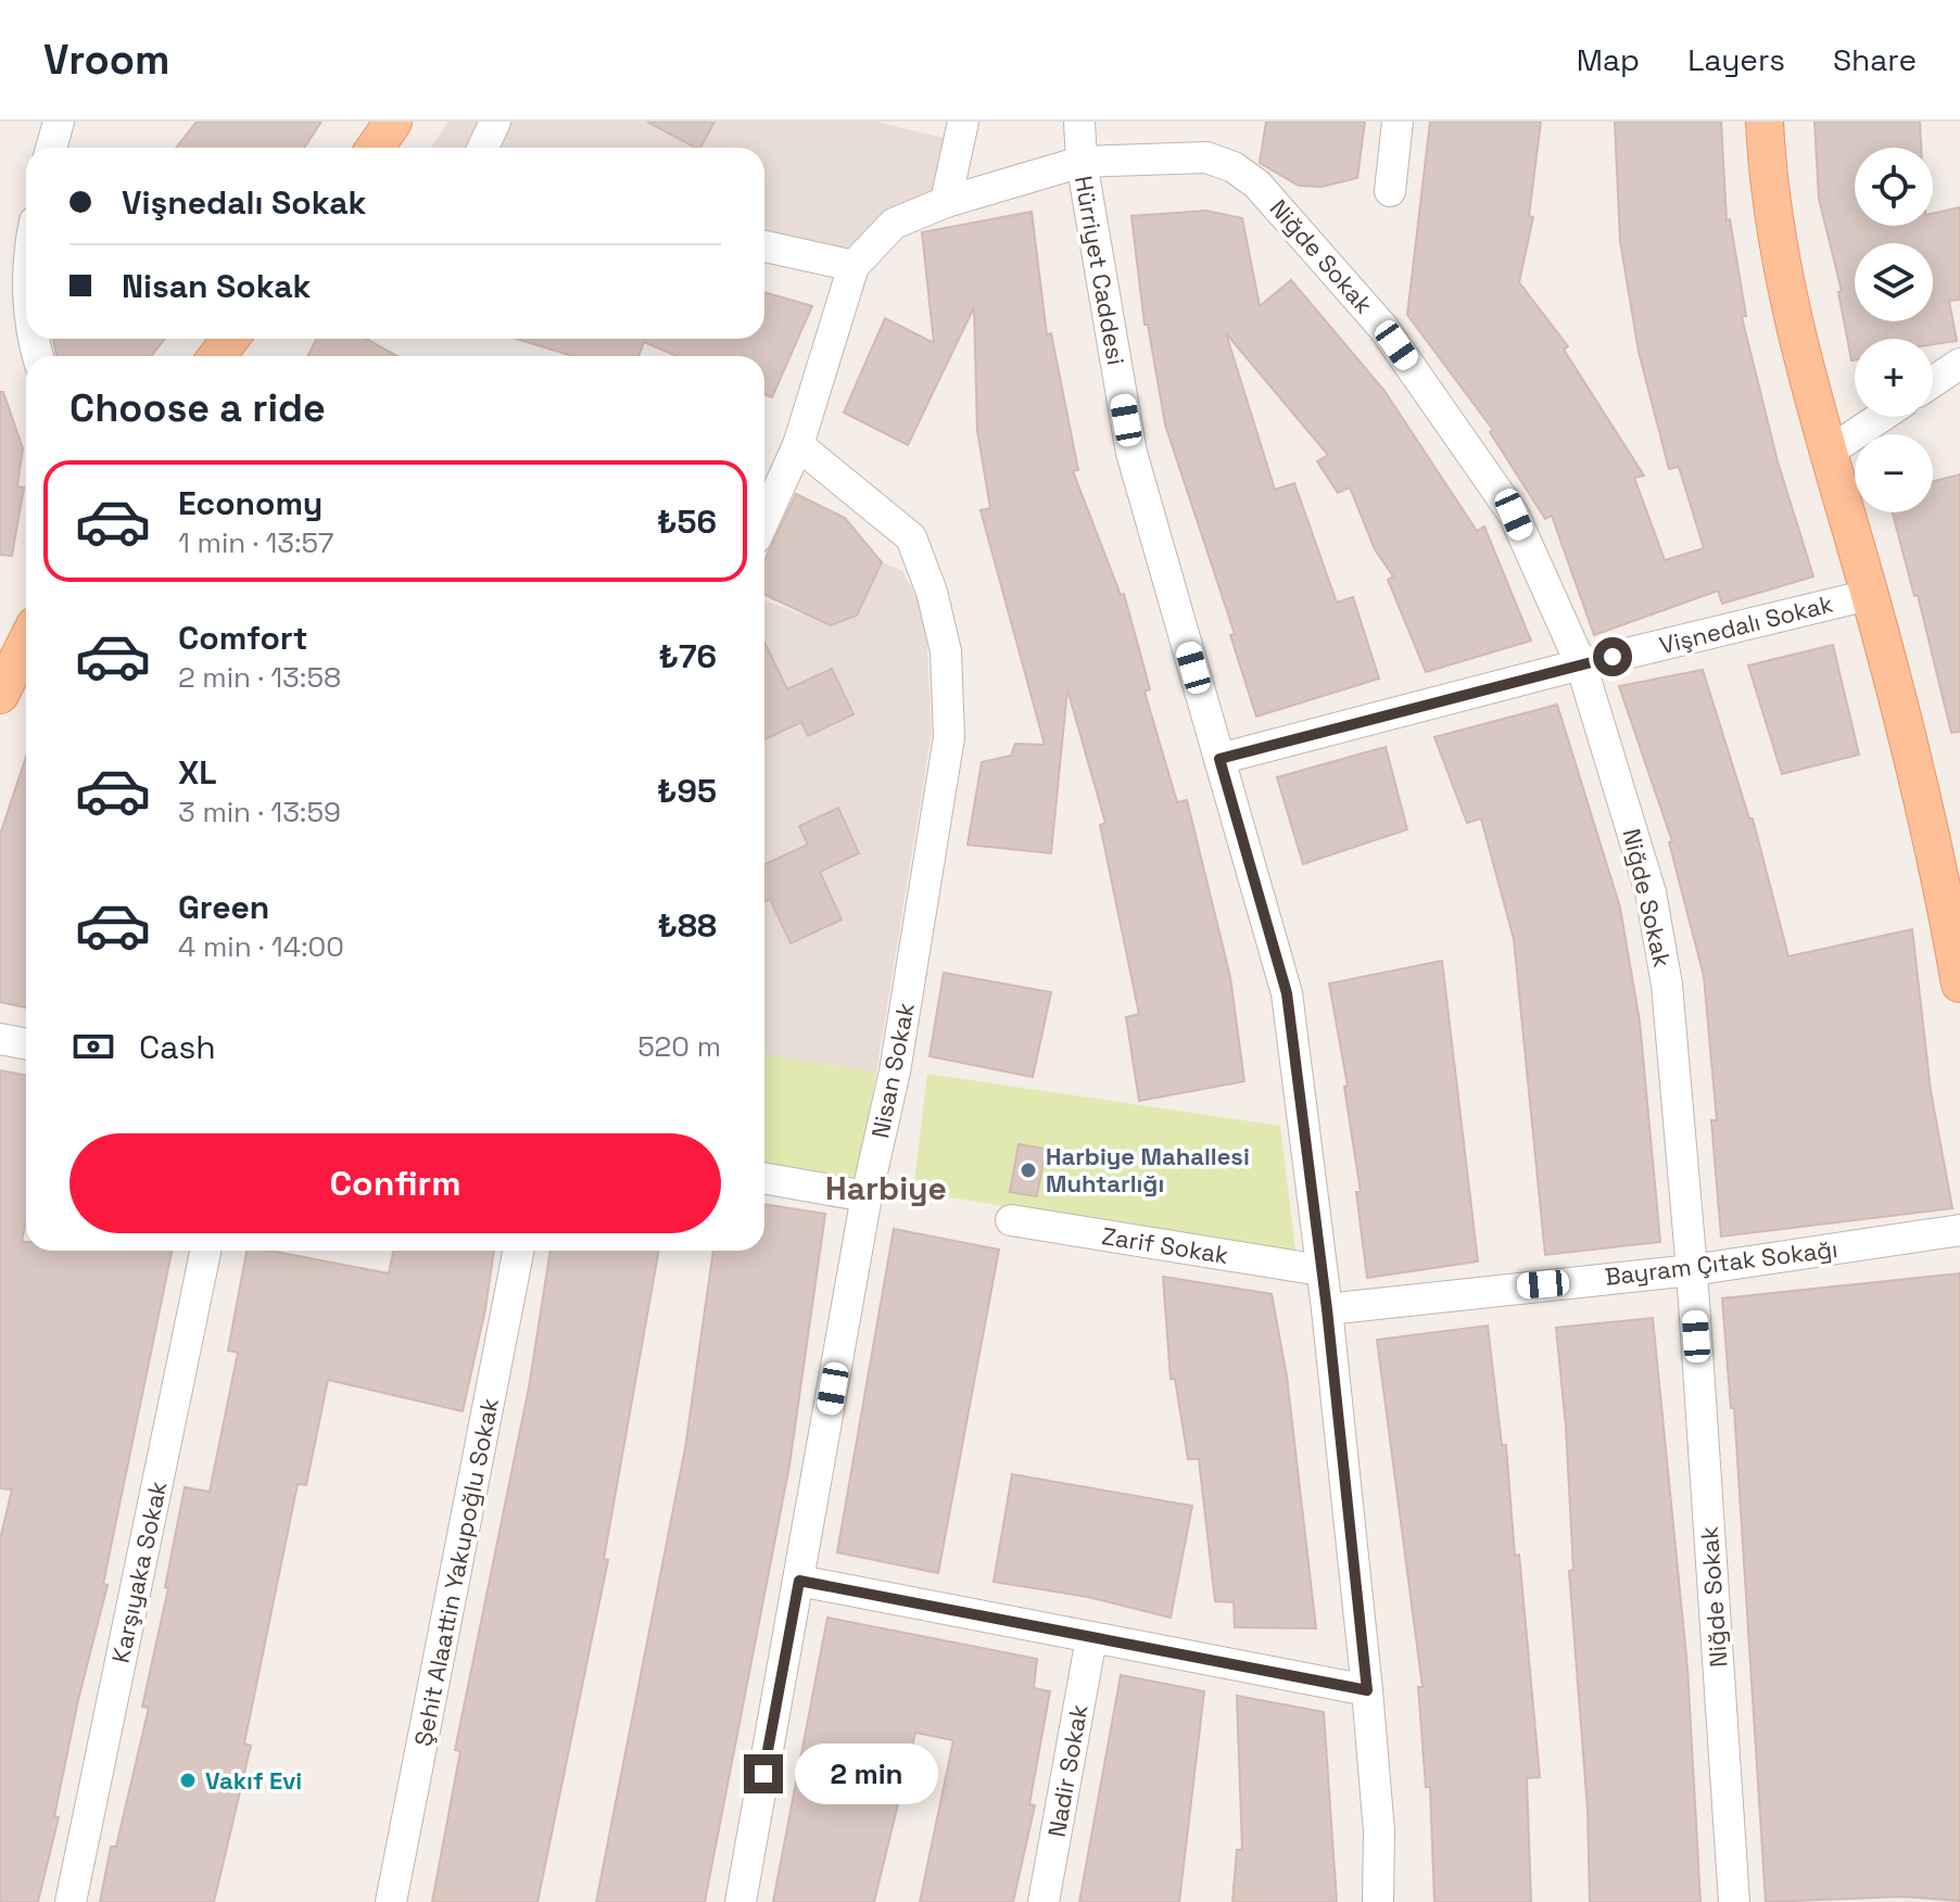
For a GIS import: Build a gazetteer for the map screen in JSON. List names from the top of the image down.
{
  "streets": {
    "street": [
      "Niğde Sokak",
      "Hürriyet Caddesi",
      "Vişnedalı Sokak",
      "Nisan Sokak",
      "Zarif Sokak",
      "Bayram Çıtak Sokağı",
      "Karşıyaka Sokak",
      "Şehit Alaattin Yakupoğlu Sokak",
      "Nadir Sokak"
    ]
  },
  "crossings": [
    ["Niğde Sokak", "Hürriyet Caddesi"],
    ["Niğde Sokak", "Vişnedalı Sokak"],
    ["Niğde Sokak", "Bayram Çıtak Sokağı"],
    ["Hürriyet Caddesi", "Vişnedalı Sokak"],
    ["Hürriyet Caddesi", "Zarif Sokak"],
    ["Hürriyet Caddesi", "Bayram Çıtak Sokağı"]
  ],
  "districts": ["Harbiye"],
  "places": ["Harbiye Mahallesi Muhtarlığı", "Vakıf Evi"],
  "page": {
    "header": "Vroom",
    "nav": ["Map", "Layers", "Share"],
    "map_buttons": ["+", "−"],
    "banner": ["Vişnedalı Sokak", "Nisan Sokak"],
    "heading": "Choose a ride",
    "list": [
      {
        "name": "Economy",
        "note": "1 min · 13:57",
        "value": "₺56"
      },
      {
        "name": "Comfort",
        "note": "2 min · 13:58",
        "value": "₺76"
      },
      {
        "name": "XL",
        "note": "3 min · 13:59",
        "value": "₺95"
      },
      {
        "name": "Green",
        "note": "4 min · 14:00",
        "value": "₺88"
      }
    ],
    "pay": ["Cash", "520 m"],
    "buttons": "Confirm",
    "bubble": "2 min"
  }
}
